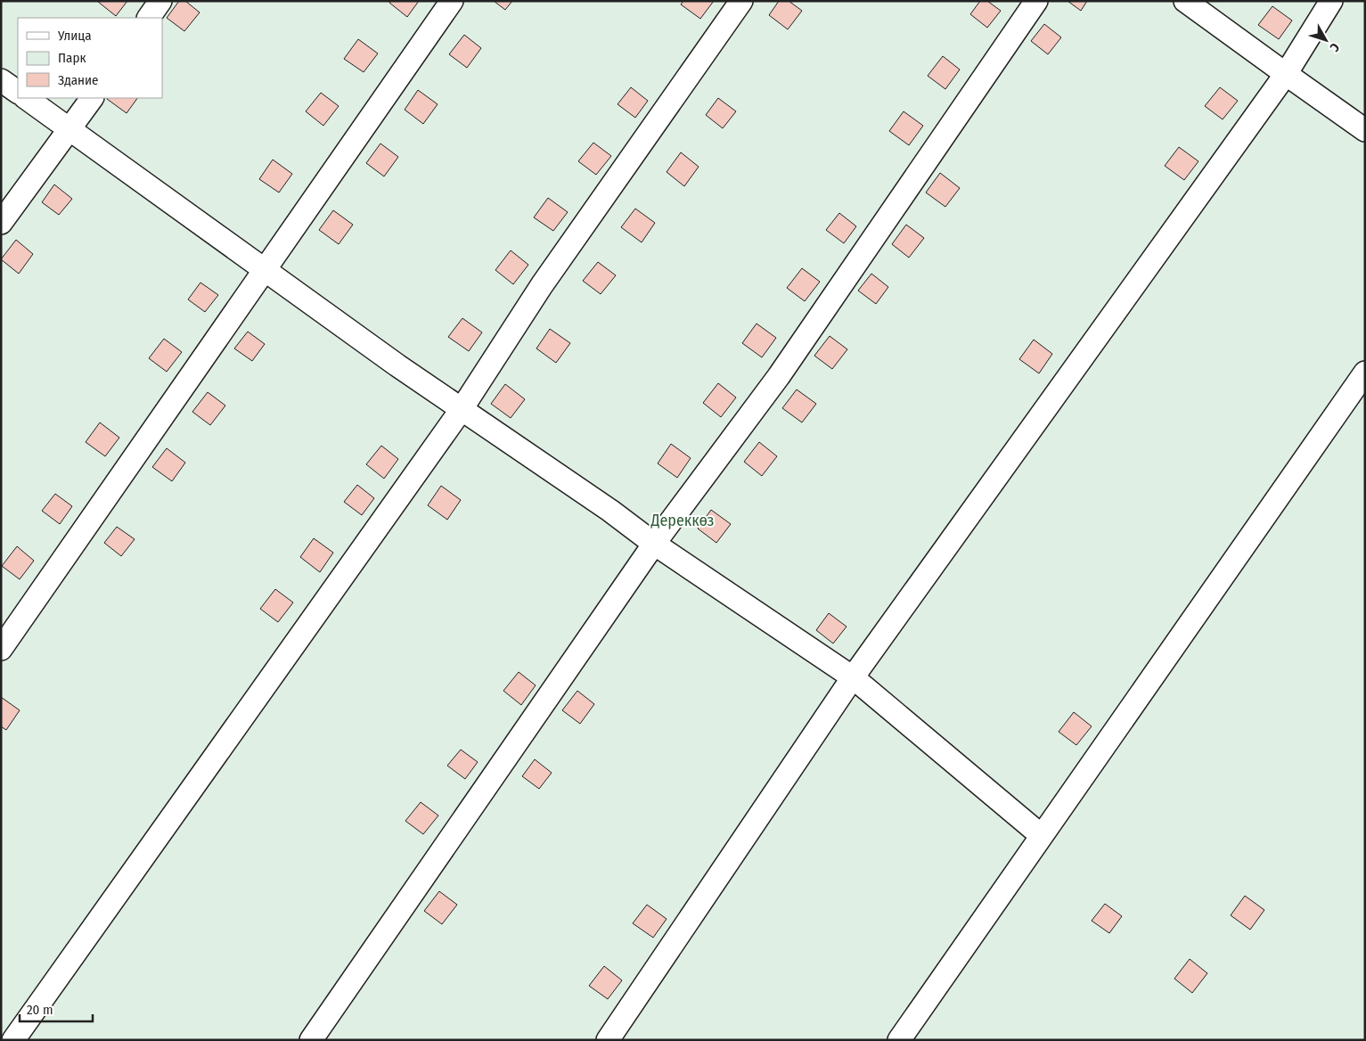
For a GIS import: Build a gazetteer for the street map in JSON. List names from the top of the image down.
{
  "parks": ["Дереккөз"],
  "legend": ["Улица", "Парк", "Здание"],
  "scale_bar": "20 m",
  "north": "bottom right"
}
